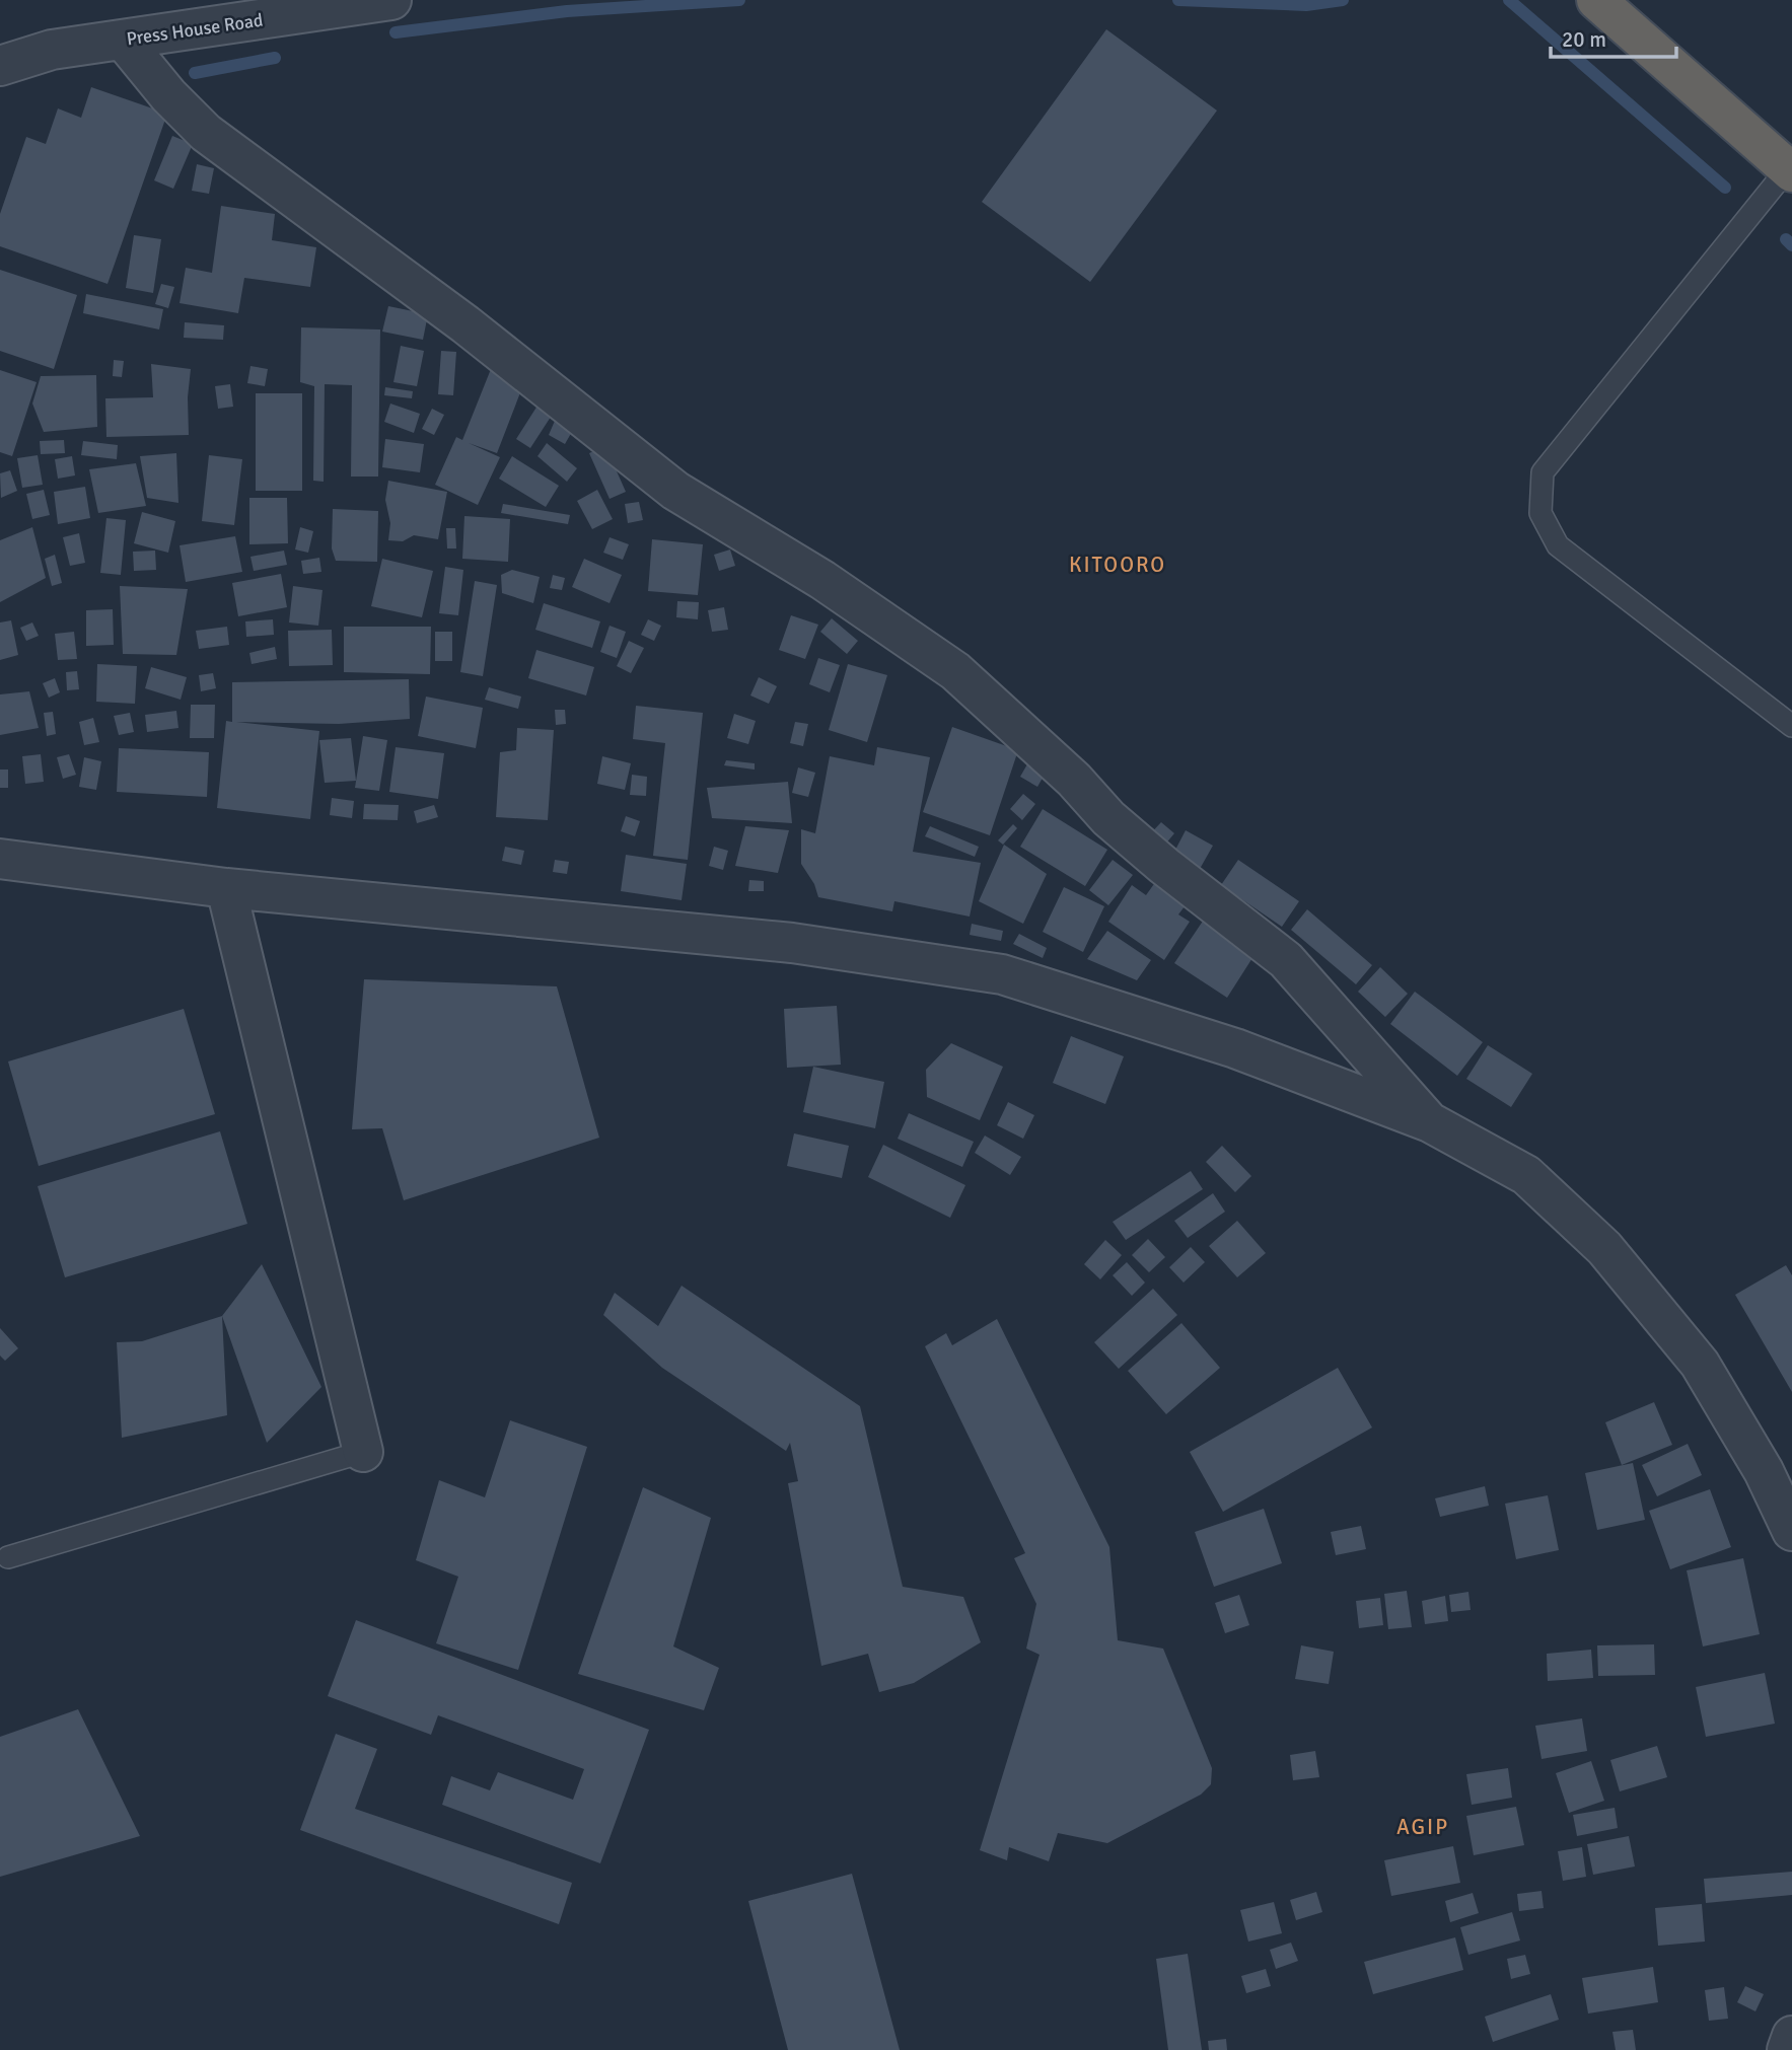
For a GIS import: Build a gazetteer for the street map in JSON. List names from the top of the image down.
{
  "streets": {
    "street": ["Press House Road"]
  },
  "districts": ["KITOORO", "AGIP"],
  "scale_bar": "20 m"
}
